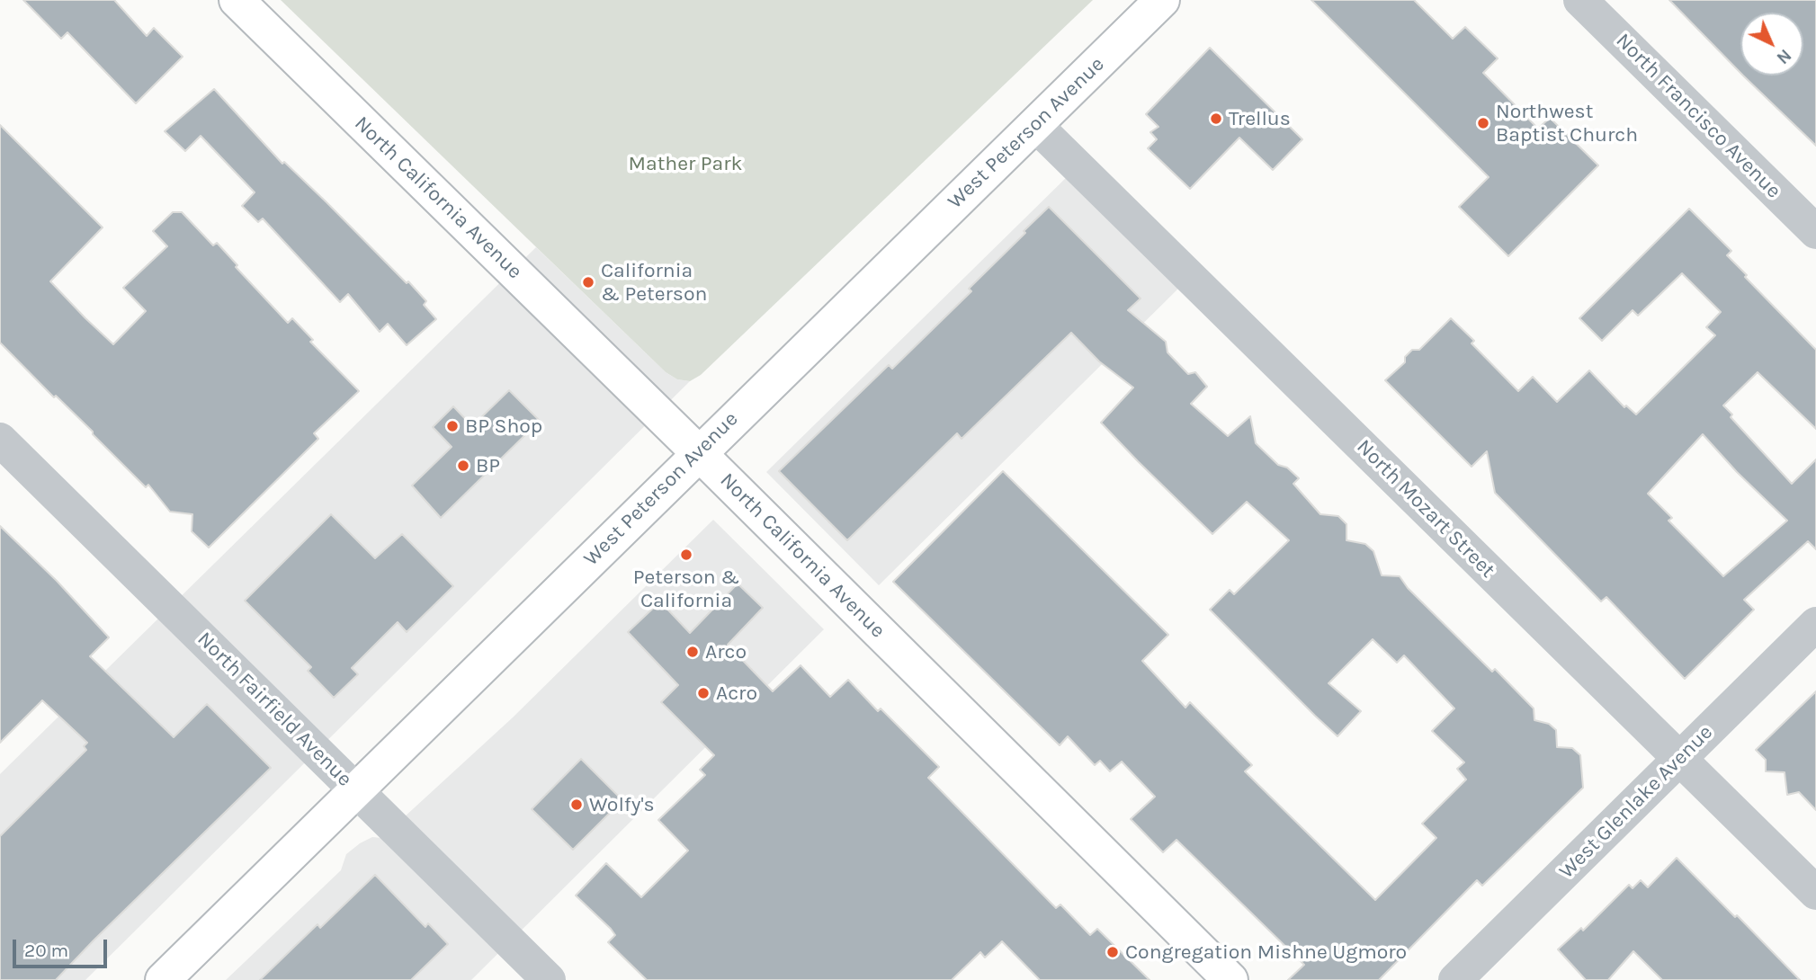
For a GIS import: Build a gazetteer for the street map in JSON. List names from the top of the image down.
{
  "streets": {
    "main road": ["West Peterson Avenue", "North California Avenue"],
    "street": [
      "North Francisco Avenue",
      "North Mozart Street",
      "North Fairfield Avenue",
      "West Glenlake Avenue"
    ]
  },
  "crossings": [
    ["West Peterson Avenue", "North California Avenue"],
    ["West Peterson Avenue", "North Mozart Street"],
    ["West Peterson Avenue", "North Fairfield Avenue"],
    ["North Mozart Street", "West Glenlake Avenue"]
  ],
  "parks": ["Mather Park"],
  "places": [
    "Trellus",
    "Northwest Baptist Church",
    "California & Peterson",
    "BP Shop",
    "BP",
    "Peterson & California",
    "Arco",
    "Acro",
    "Wolfy's",
    "Congregation Mishne Ugmoro"
  ],
  "scale_bar": "20 m",
  "north": "bottom right"
}
